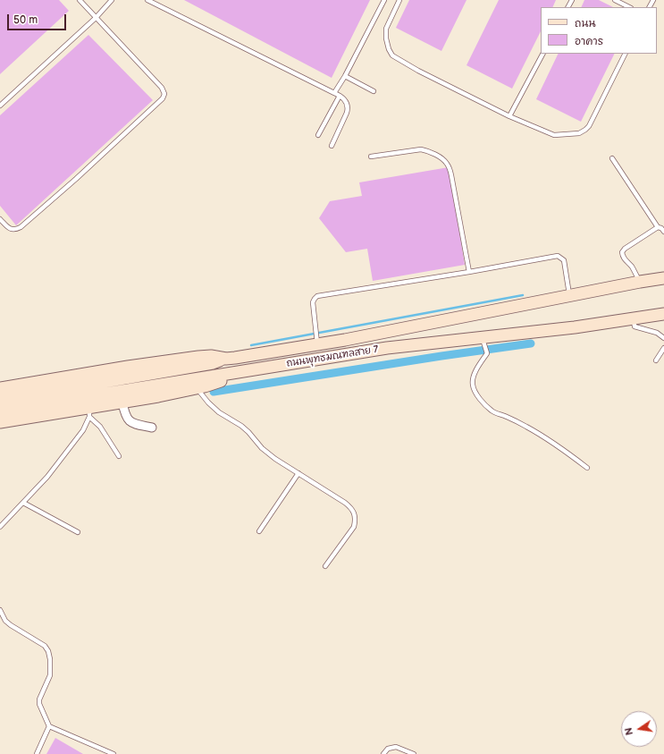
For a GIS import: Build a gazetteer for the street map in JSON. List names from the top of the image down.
{
  "streets": {
    "main road": ["ถนนพุทธมณฑลสาย 7"]
  },
  "legend": ["ถนน", "อาคาร"],
  "scale_bar": "50 m",
  "north": "left"
}
